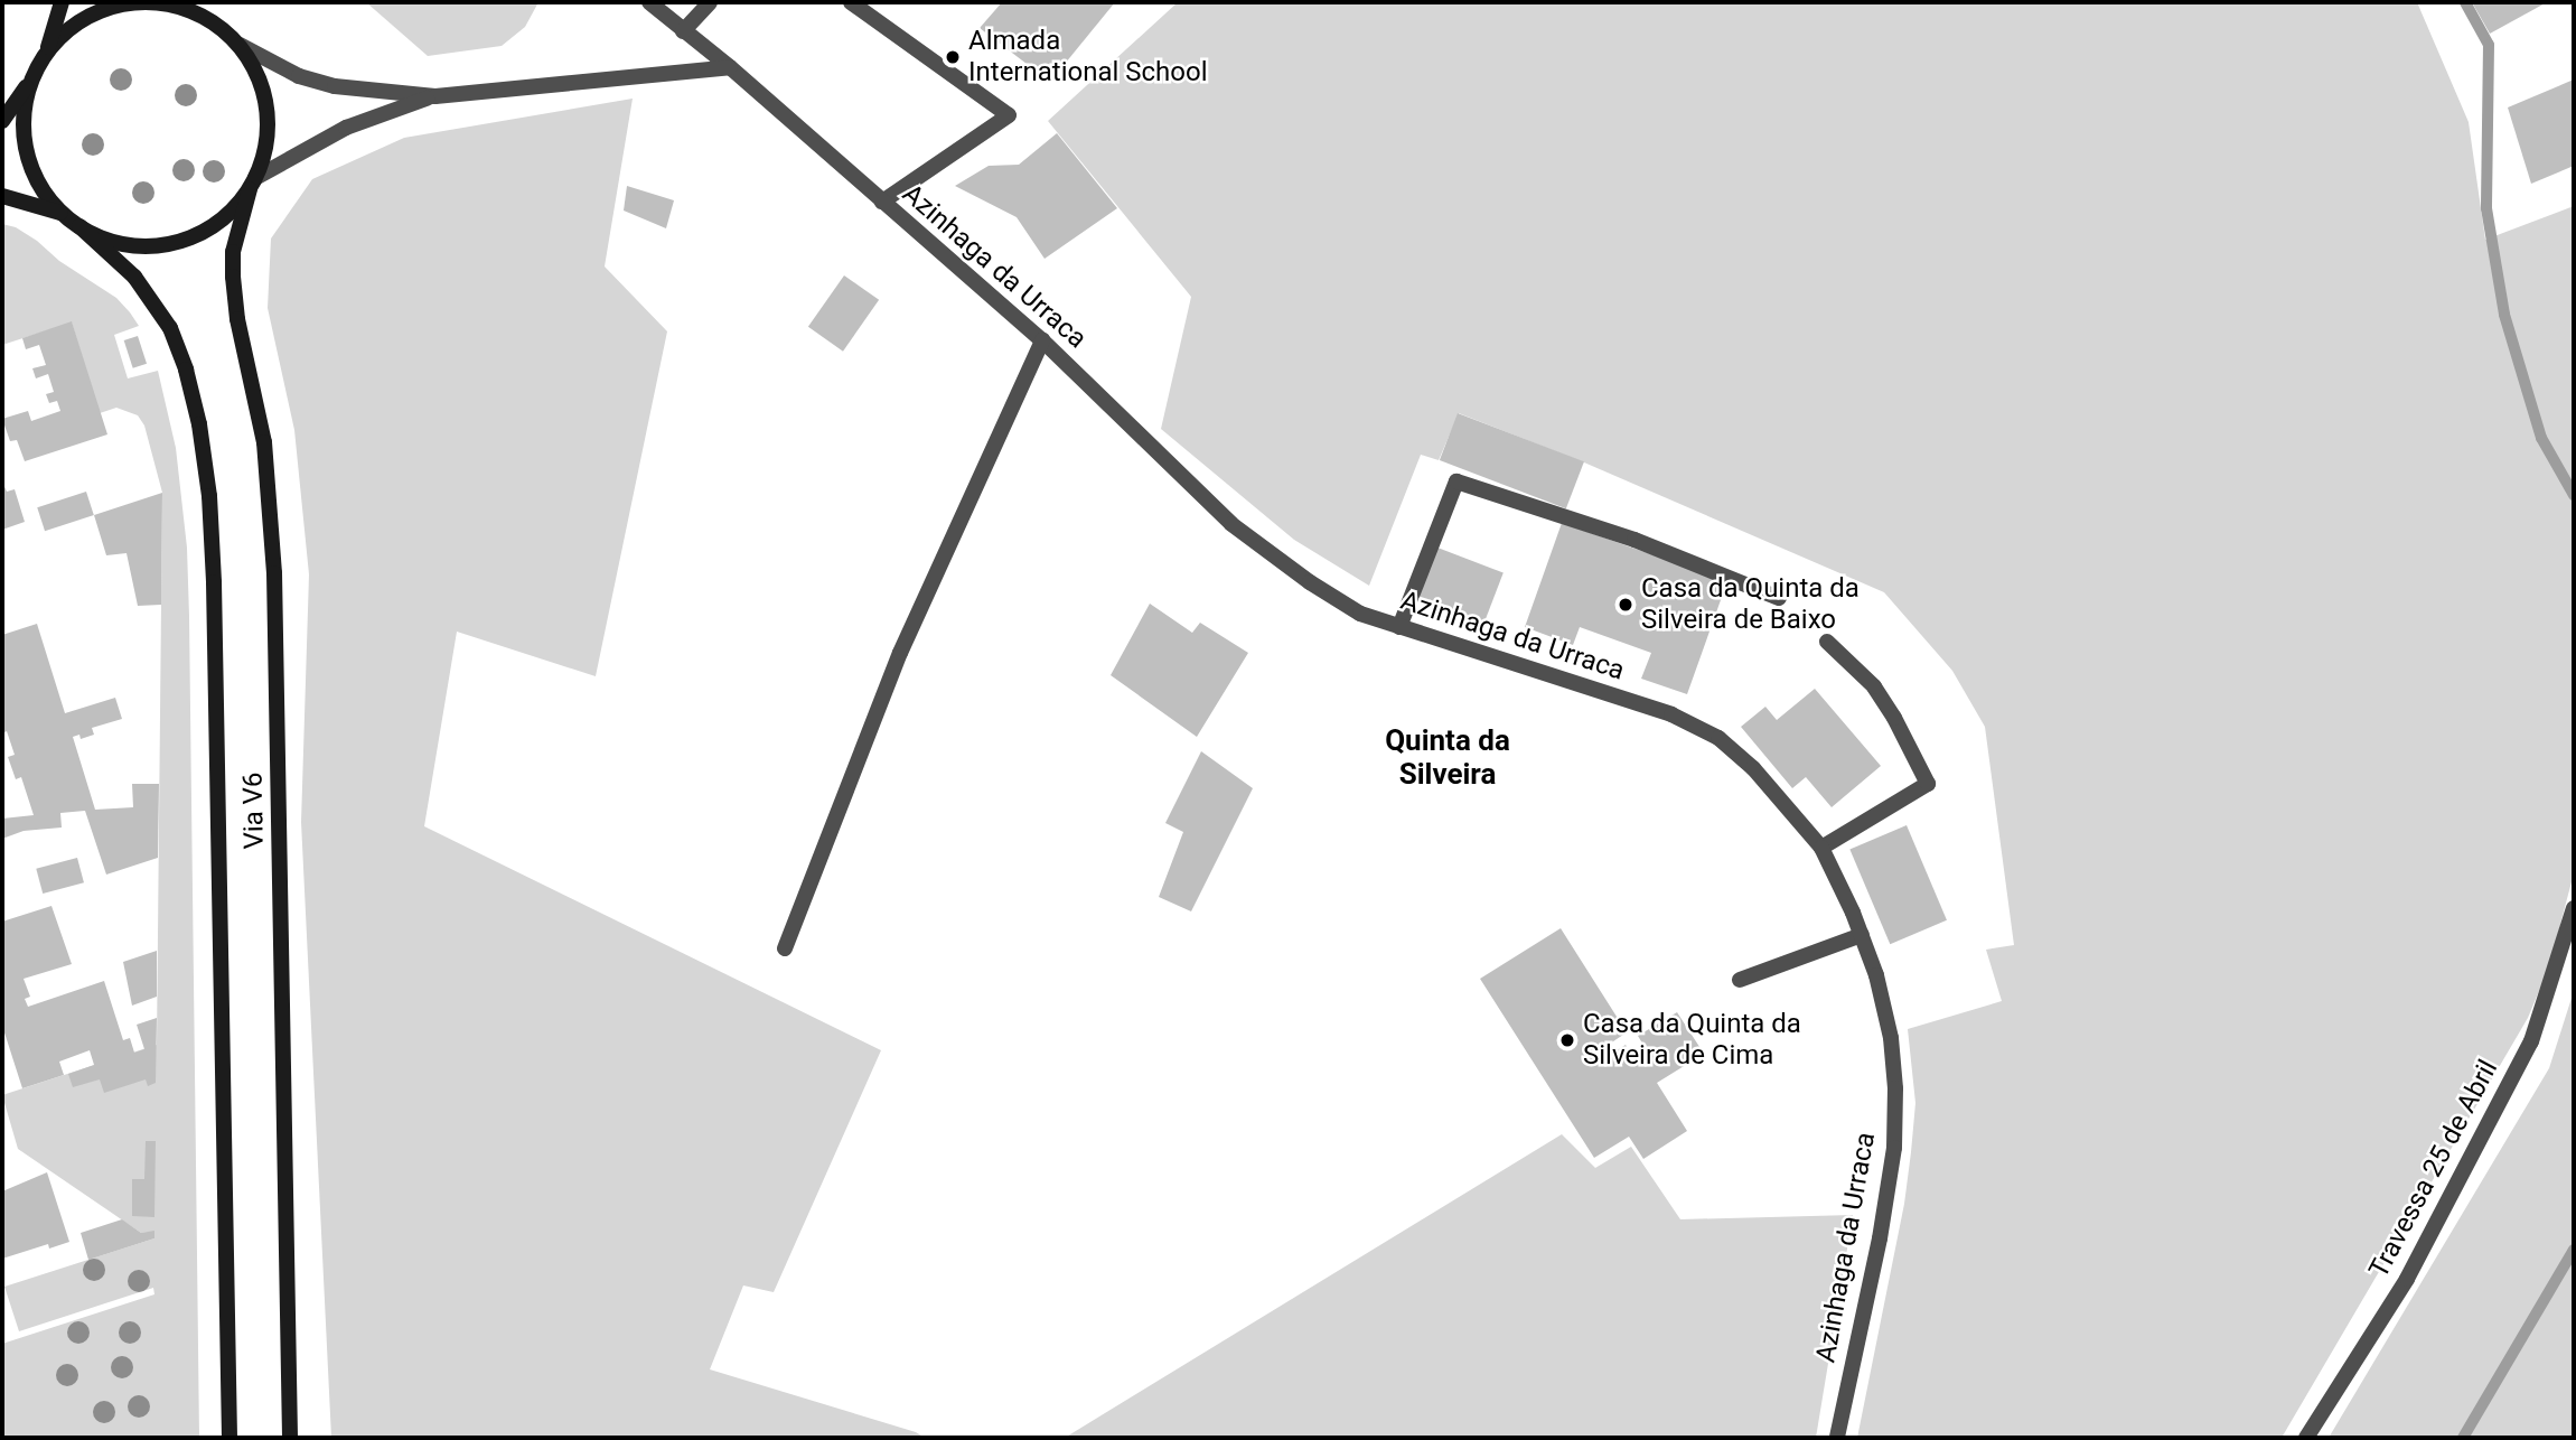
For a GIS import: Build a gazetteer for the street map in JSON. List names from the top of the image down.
{
  "streets": {
    "main road": ["Via V6"],
    "street": ["Azinhaga da Urraca", "Travessa 25 de Abril"]
  },
  "districts": ["Quinta da Silveira"],
  "places": ["Almada International School", "Casa da Quinta da Silveira de Baixo", "Casa da Quinta da Silveira de Cima"]
}
